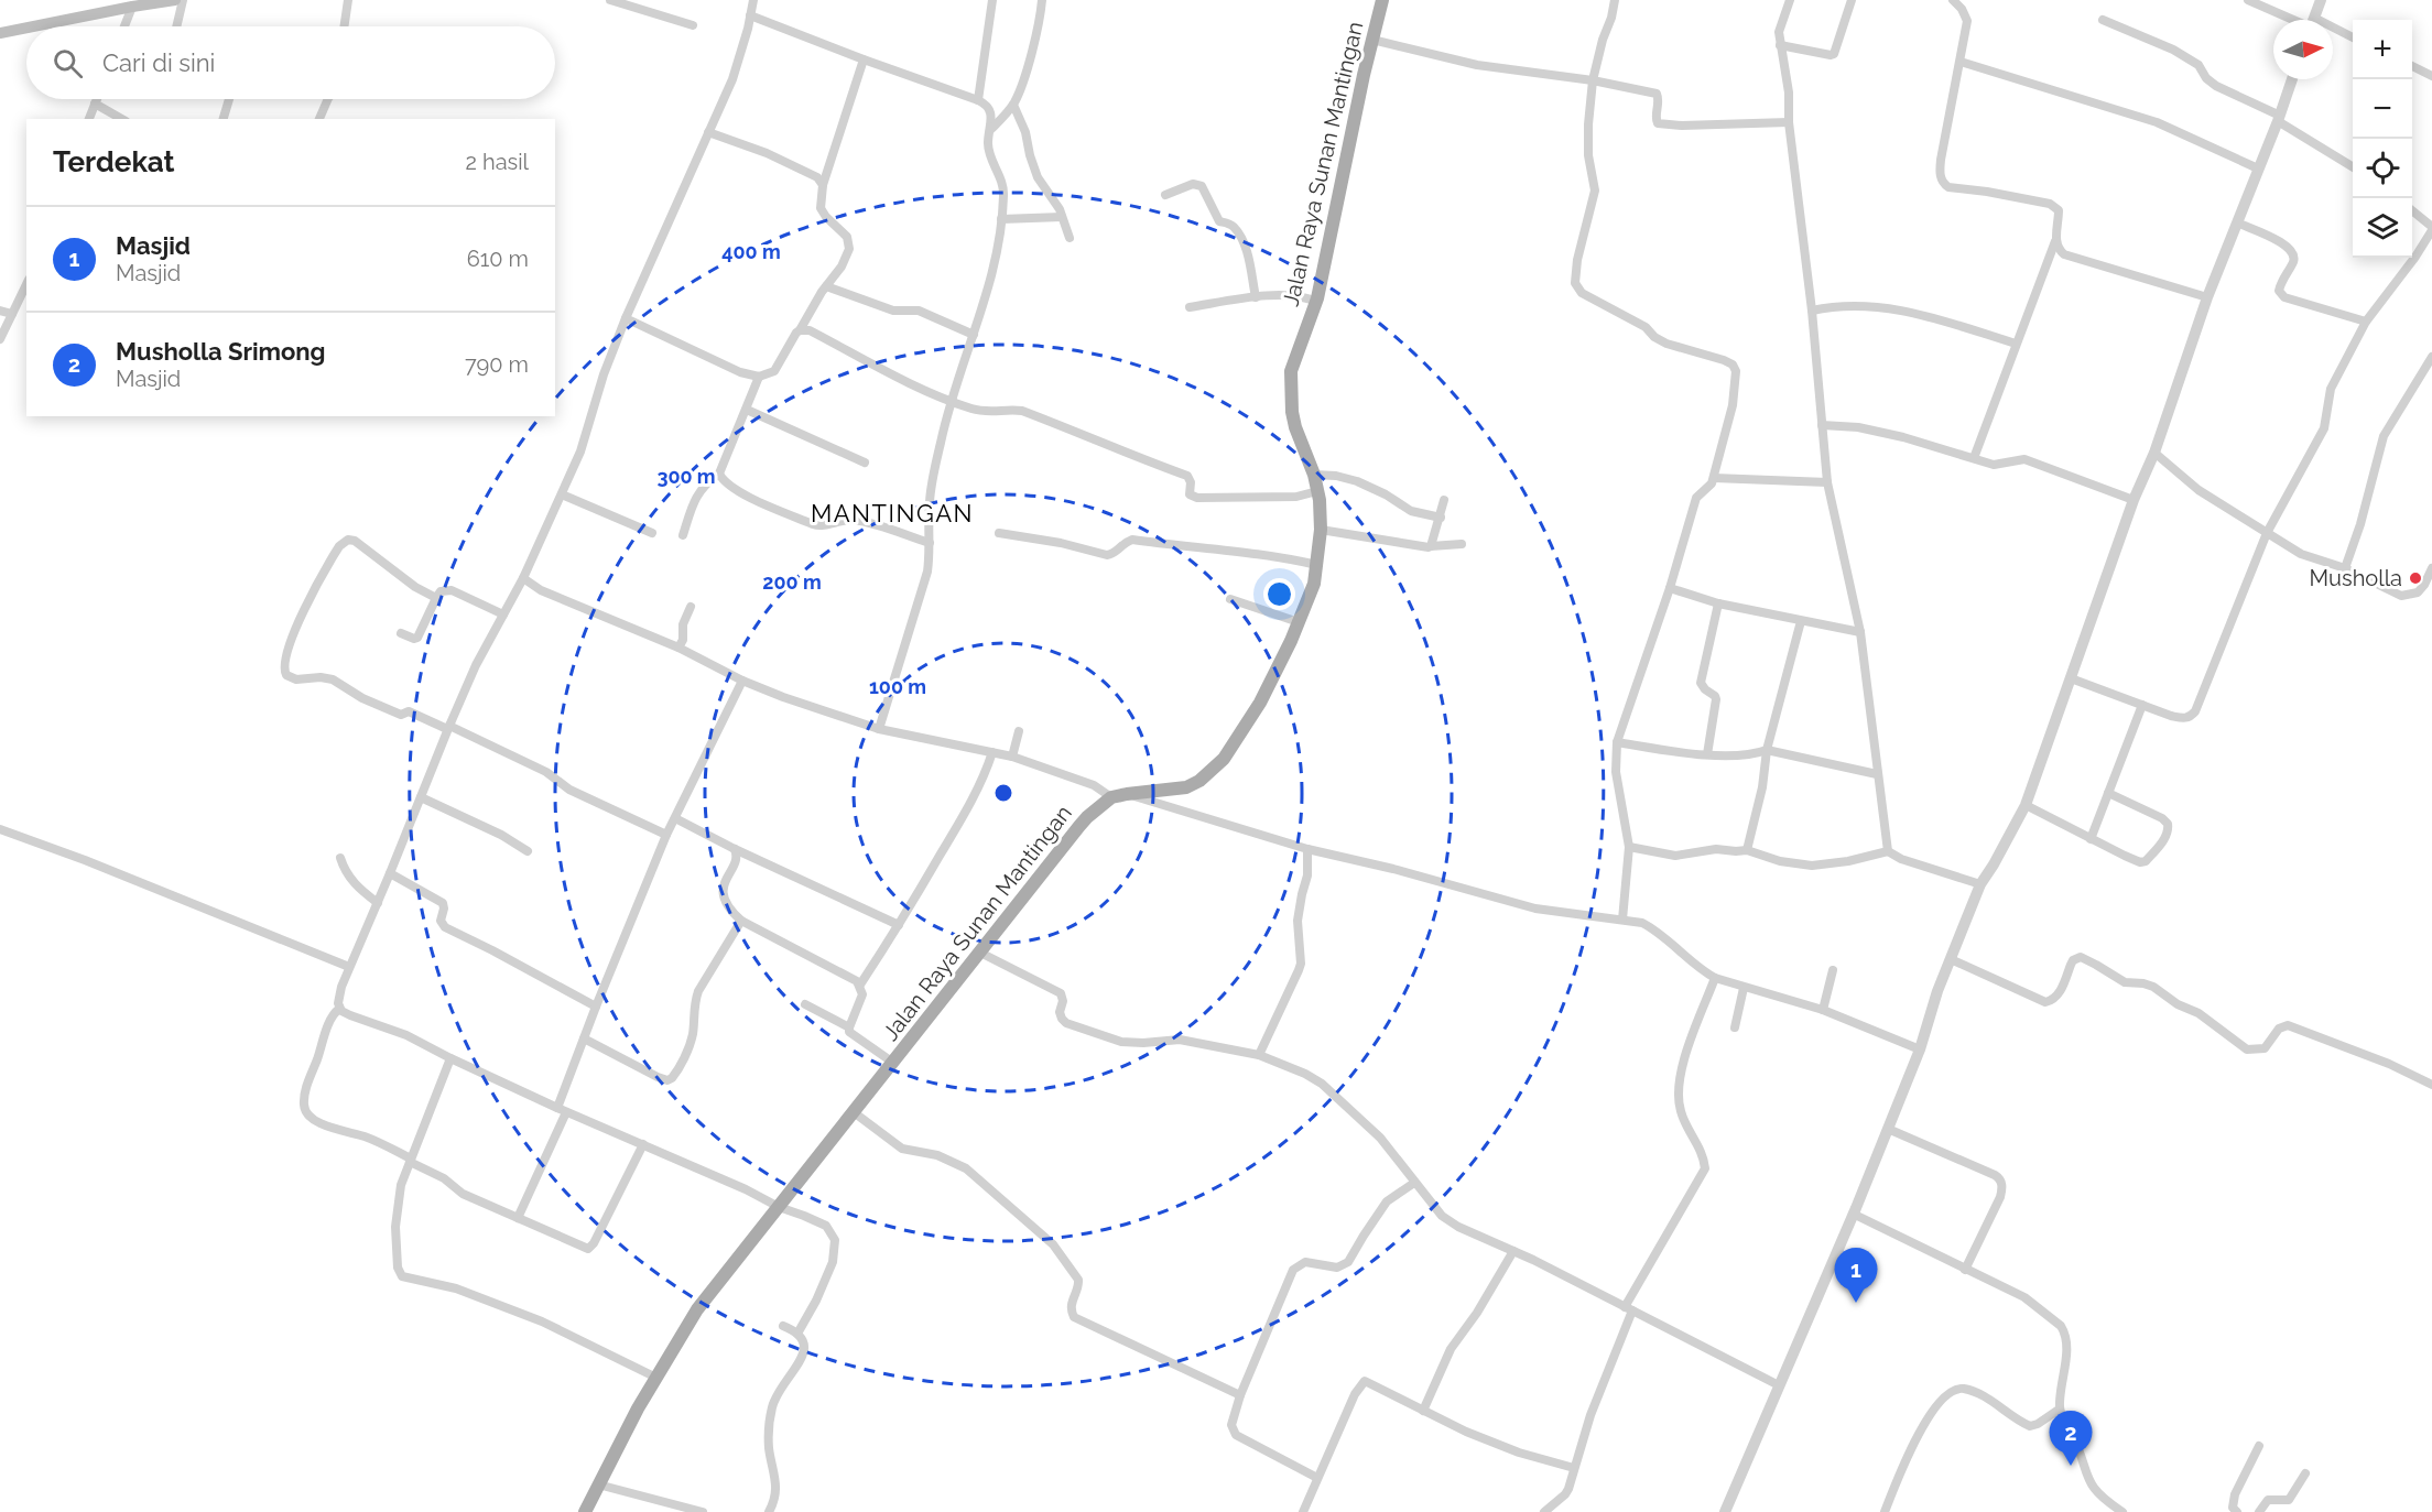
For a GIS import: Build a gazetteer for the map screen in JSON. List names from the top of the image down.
{
  "streets": {
    "main road": ["Jalan Raya Sunan Mantingan"]
  },
  "districts": ["MANTINGAN"],
  "places": ["Musholla"],
  "north": "right",
  "page": {
    "map_buttons": ["+", "−"],
    "search": "Cari di sini",
    "heading": ["Terdekat", "2 hasil"],
    "list": [
      {
        "mark": "1",
        "name": "Masjid",
        "note": "Masjid",
        "value": "610 m"
      },
      {
        "mark": "2",
        "name": "Musholla Srimong",
        "note": "Masjid",
        "value": "790 m"
      }
    ],
    "pins": ["1", "2"]
  },
  "rings": [
    "400 m",
    "300 m",
    "200 m",
    "100 m"
  ]
}
